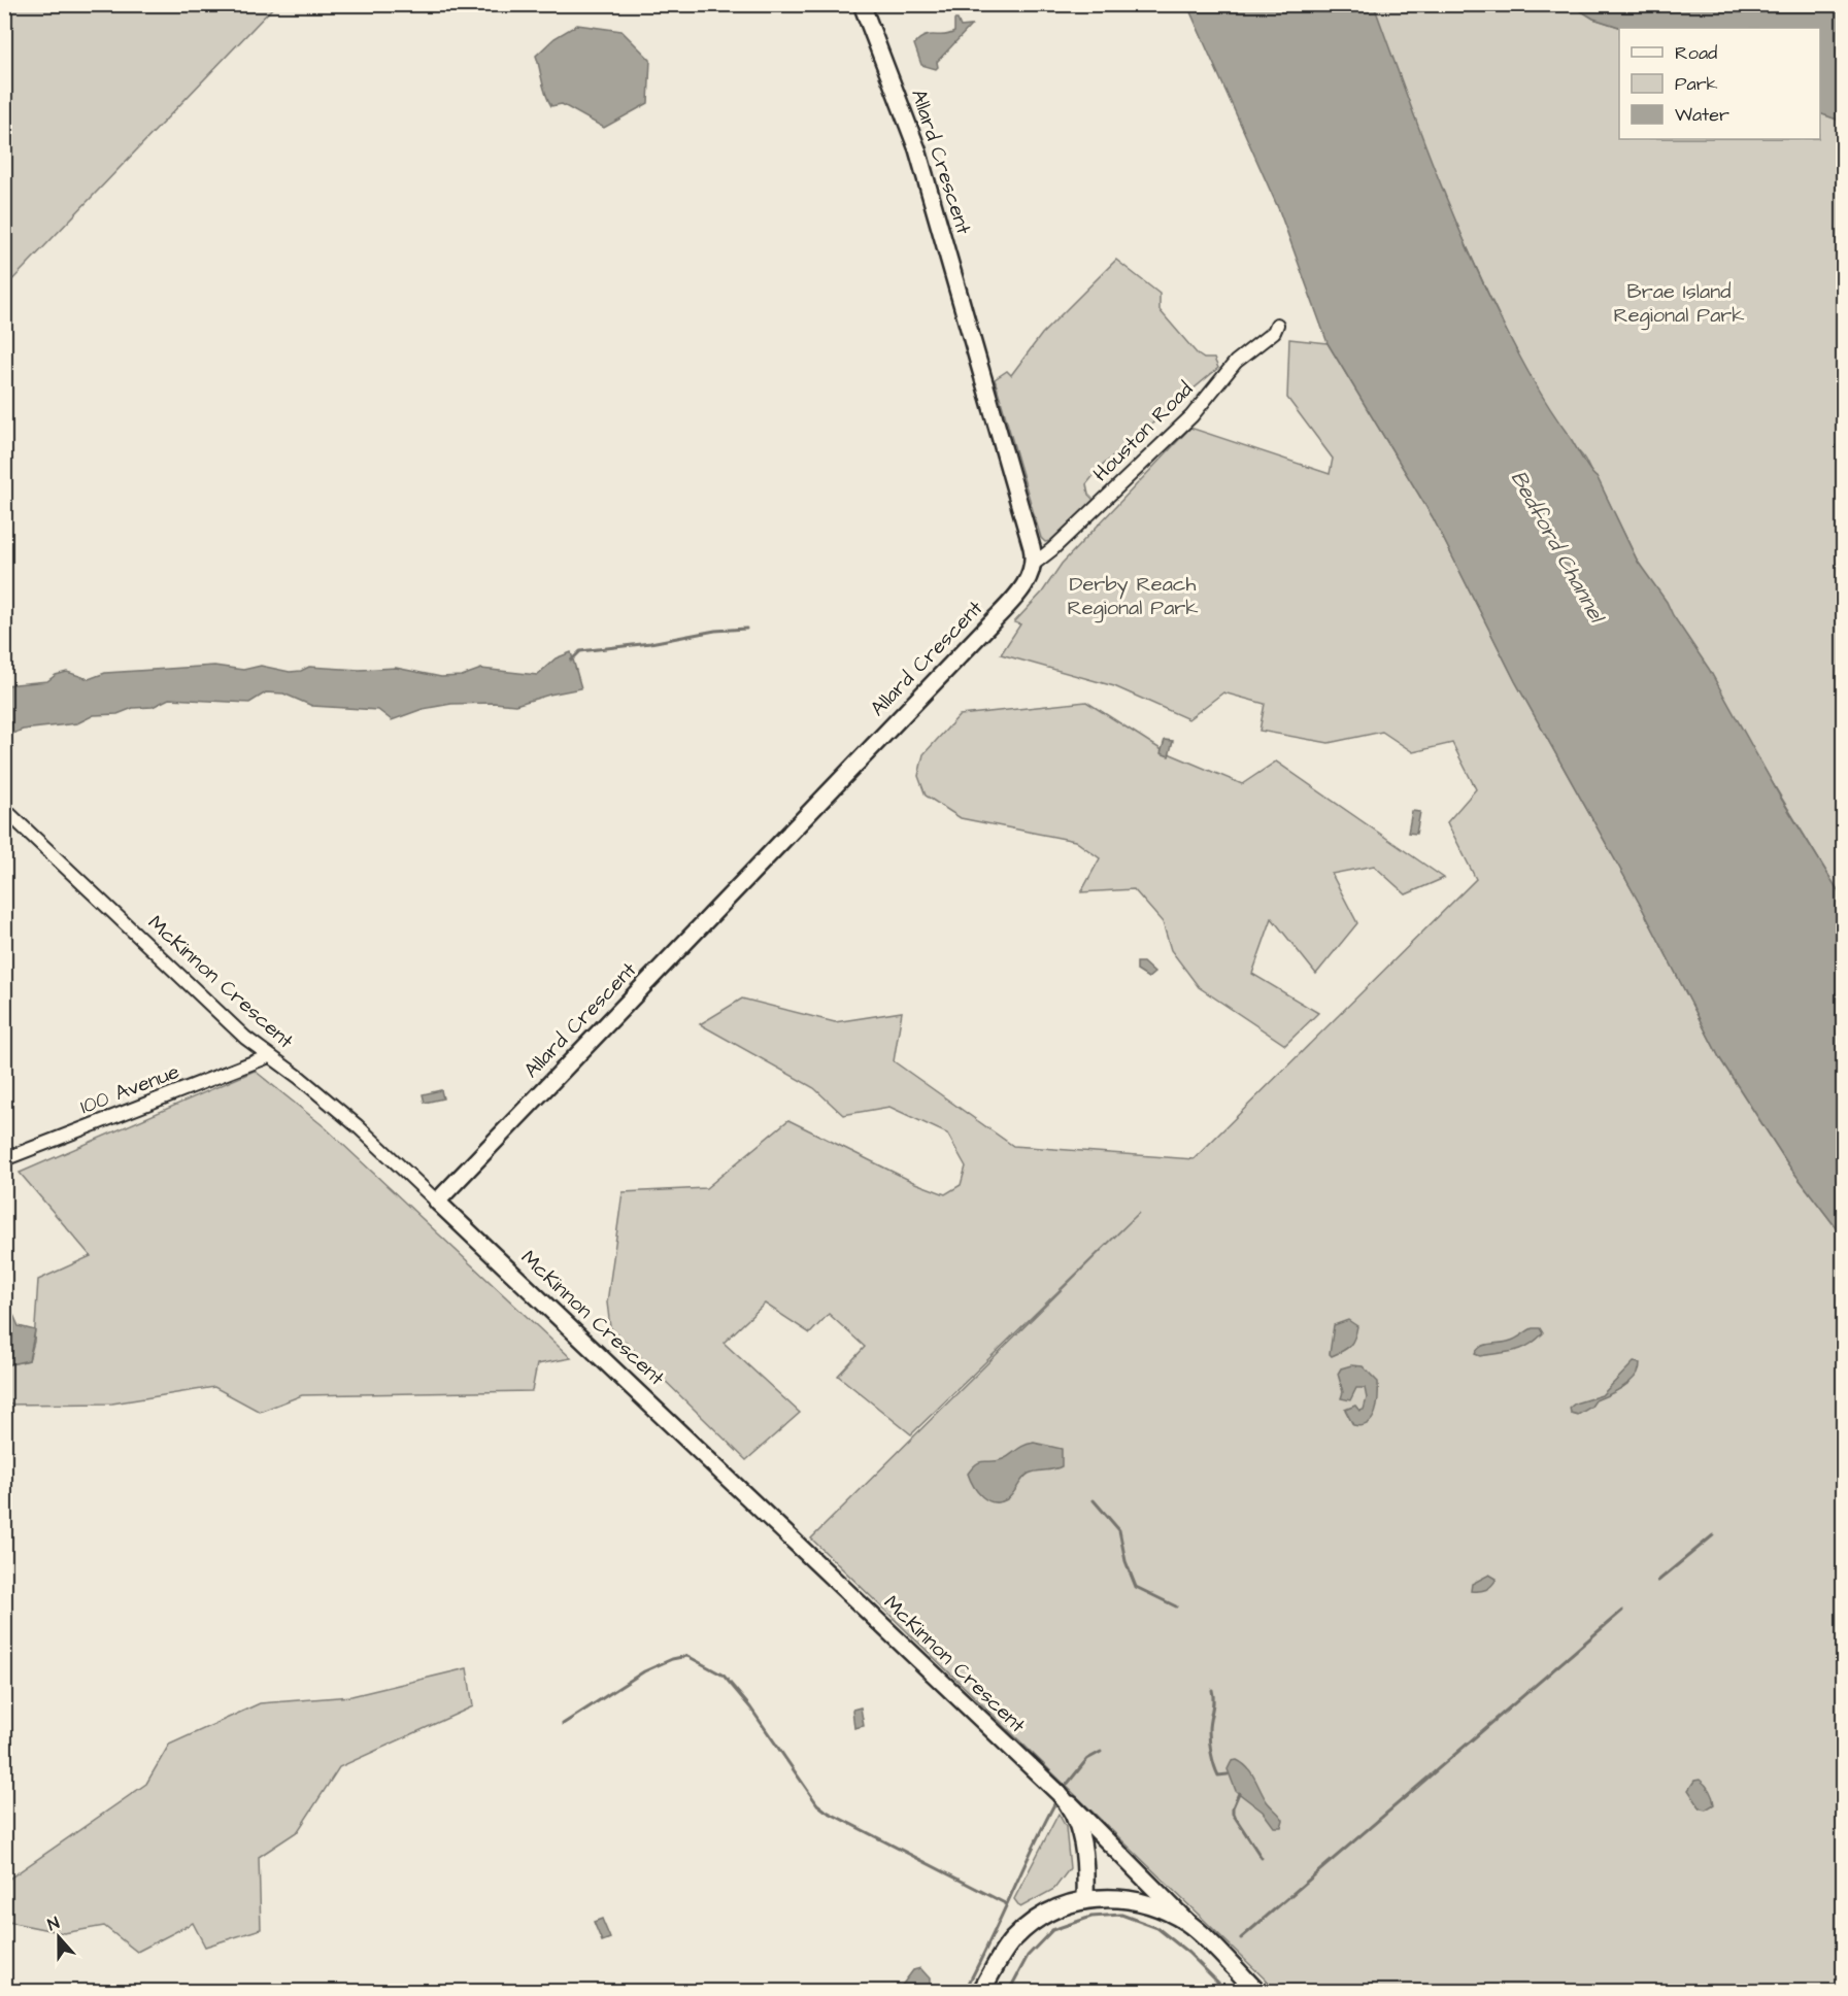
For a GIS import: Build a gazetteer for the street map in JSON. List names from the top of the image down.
{
  "streets": {
    "street": [
      "Allard Crescent",
      "Houston Road",
      "McKinnon Crescent",
      "100 Avenue"
    ]
  },
  "crossings": [
    ["Allard Crescent", "Houston Road"],
    ["Allard Crescent", "McKinnon Crescent"],
    ["McKinnon Crescent", "100 Avenue"]
  ],
  "water": ["Bedford Channel"],
  "parks": ["Brae Island Regional Park", "Derby Reach Regional Park"],
  "legend": ["Road", "Park", "Water"],
  "north": "top"
}
